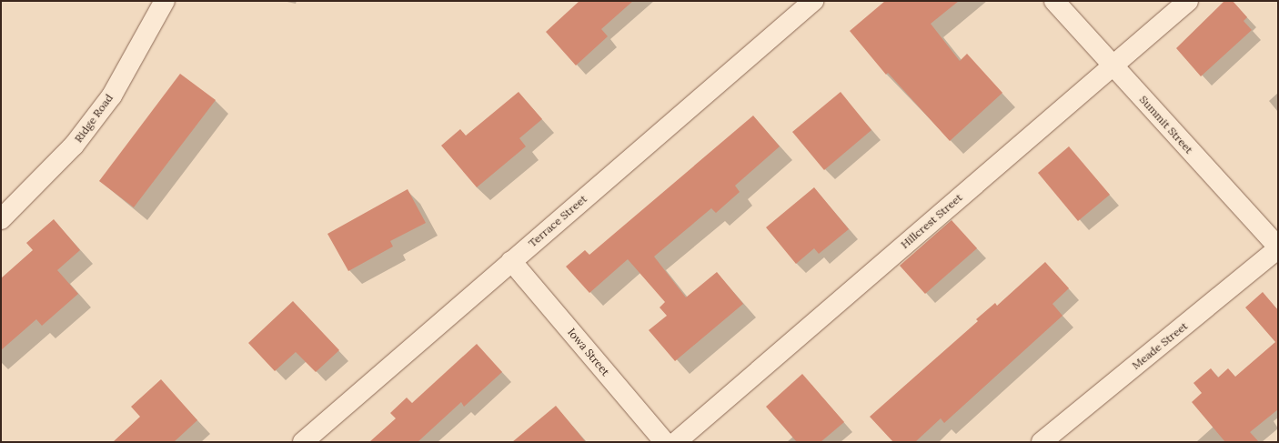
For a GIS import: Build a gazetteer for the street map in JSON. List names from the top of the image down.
{
  "streets": {
    "street": [
      "Ridge Road",
      "Summit Street",
      "Terrace Street",
      "Hillcrest Street",
      "Meade Street",
      "Iowa Street"
    ]
  },
  "crossings": [
    ["Summit Street", "Hillcrest Street"],
    ["Summit Street", "Meade Street"],
    ["Terrace Street", "Iowa Street"]
  ]
}
